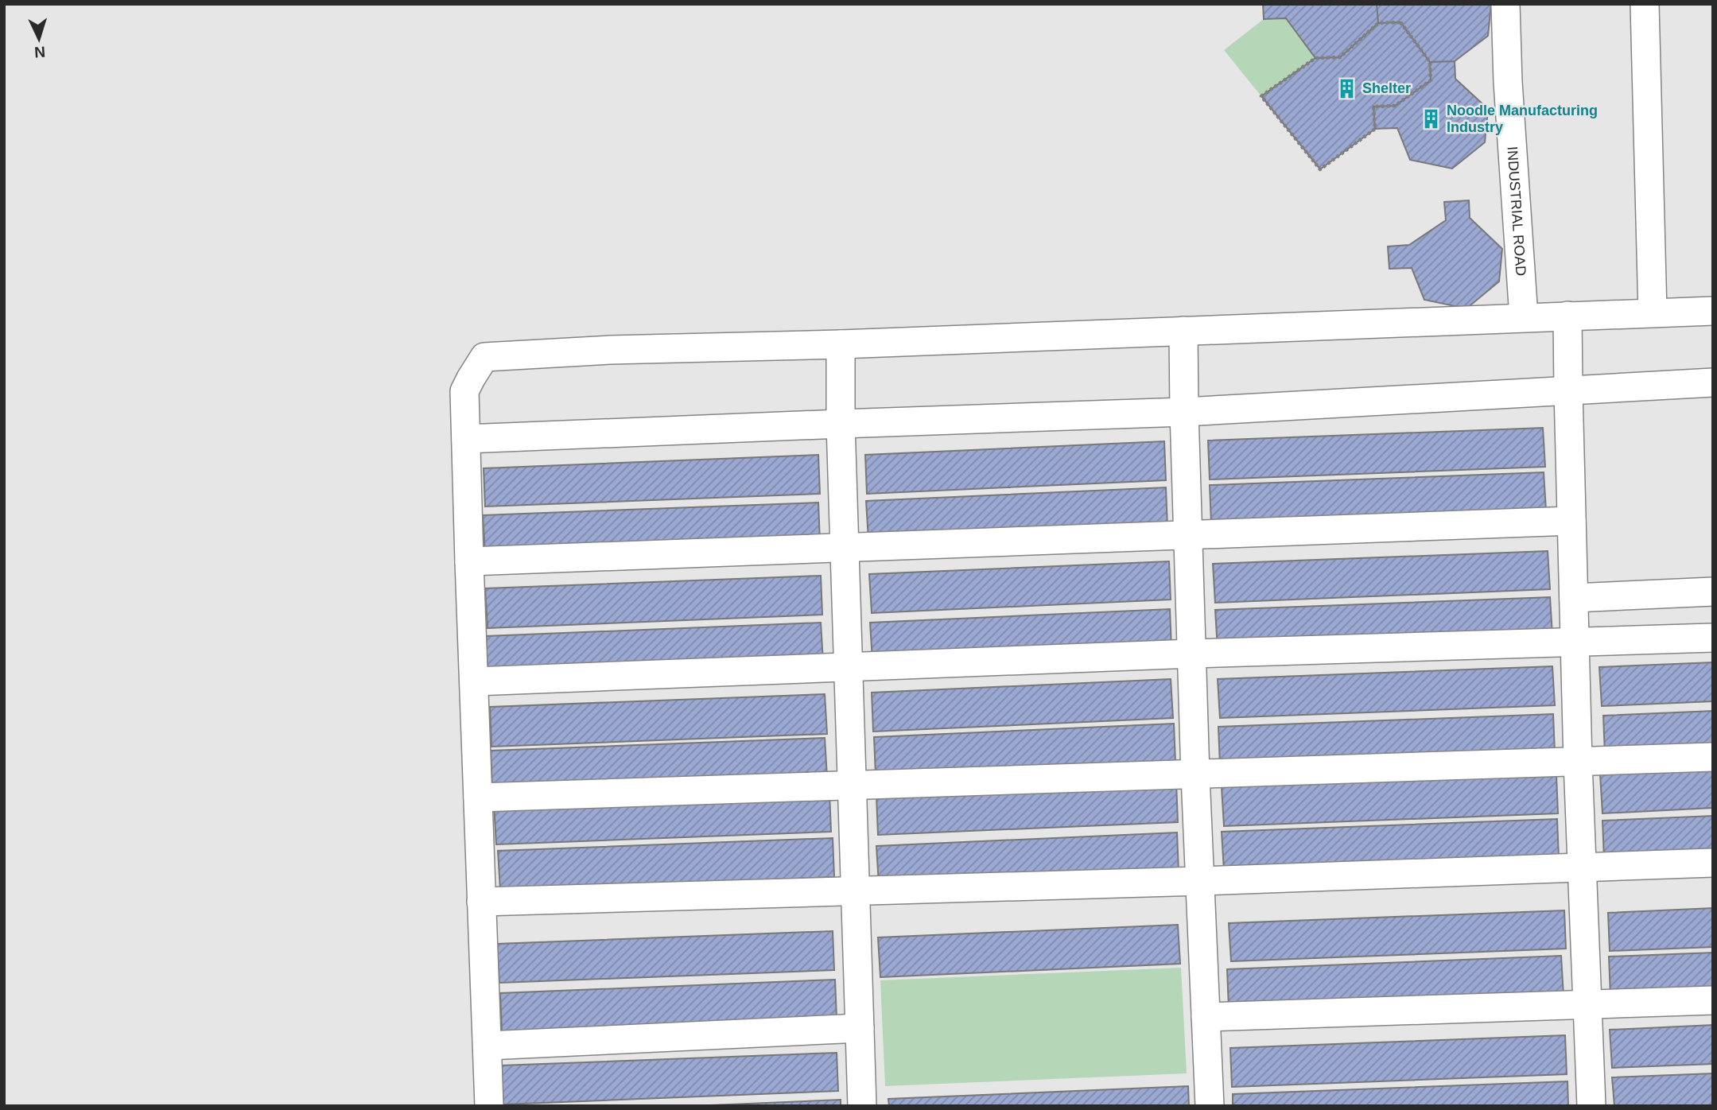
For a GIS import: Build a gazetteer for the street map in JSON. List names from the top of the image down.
{
  "streets": {
    "street": ["INDUSTRIAL ROAD"]
  },
  "places": {
    "building": ["Shelter", "Noodle Manufacturing Industry"]
  },
  "north": "bottom"
}
